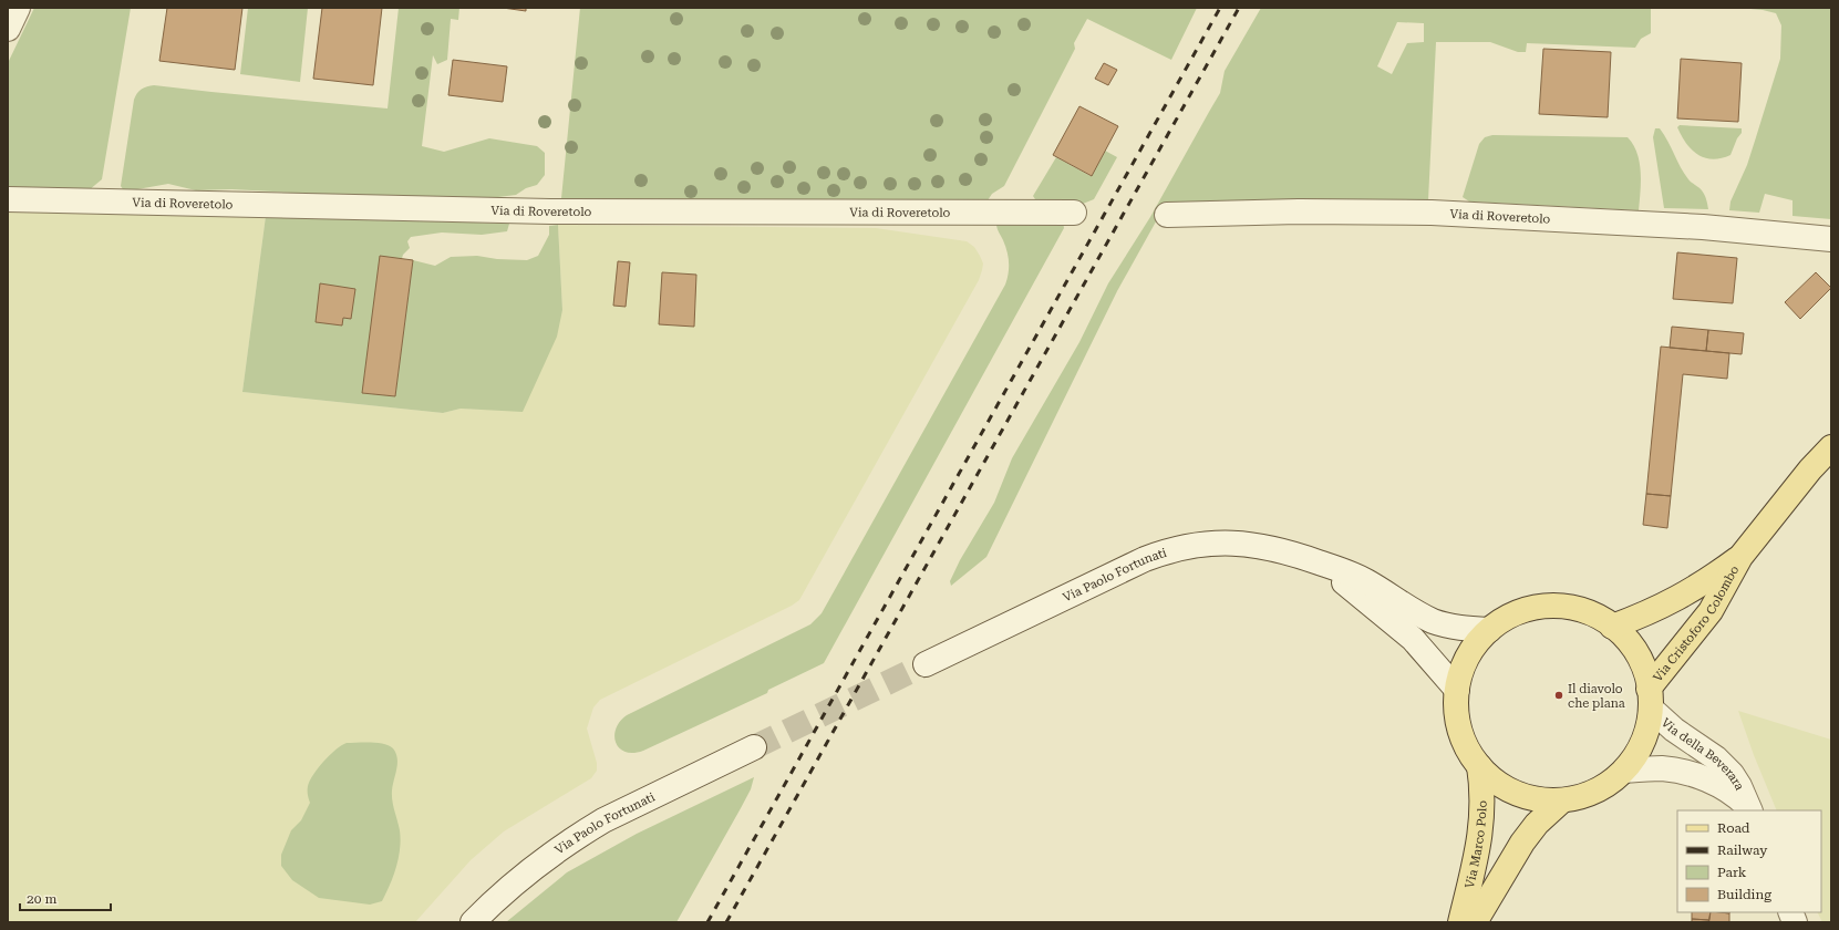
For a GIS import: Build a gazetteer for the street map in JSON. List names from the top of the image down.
{
  "streets": {
    "main road": ["Via Cristoforo Colombo", "Via Marco Polo"],
    "street": ["Via di Roveretolo", "Via Paolo Fortunati", "Via della Beverara"]
  },
  "crossings": [
    ["Via Cristoforo Colombo", "Via della Beverara"]
  ],
  "places": ["Il diavolo che plana"],
  "legend": [
    "Road",
    "Railway",
    "Park",
    "Building"
  ],
  "scale_bar": "20 m"
}
